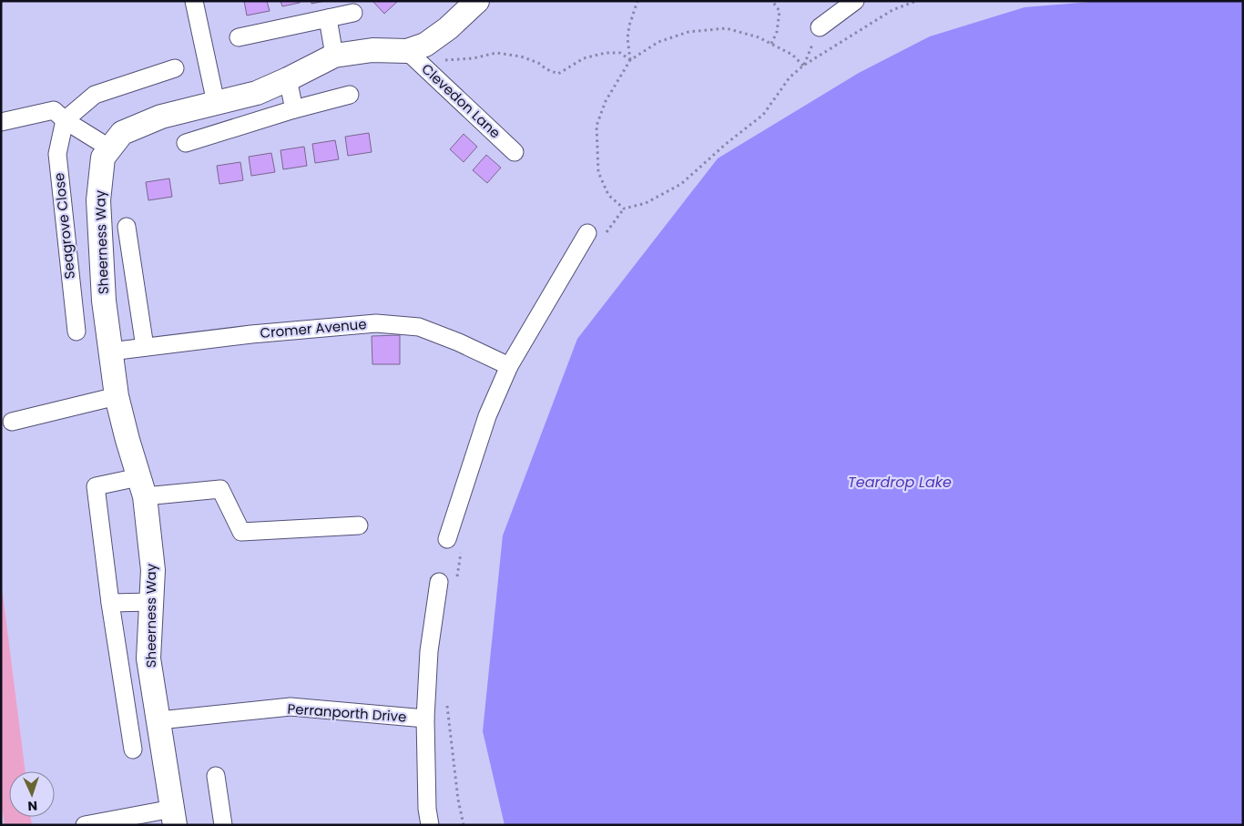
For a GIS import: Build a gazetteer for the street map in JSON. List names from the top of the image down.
{
  "streets": {
    "street": [
      "Clevedon Lane",
      "Seagrove Close",
      "Sheerness Way",
      "Cromer Avenue",
      "Perranporth Drive"
    ]
  },
  "crossings": [
    ["Clevedon Lane", "Sheerness Way"],
    ["Sheerness Way", "Cromer Avenue"],
    ["Sheerness Way", "Perranporth Drive"]
  ],
  "water": ["Teardrop Lake"],
  "north": "bottom"
}
